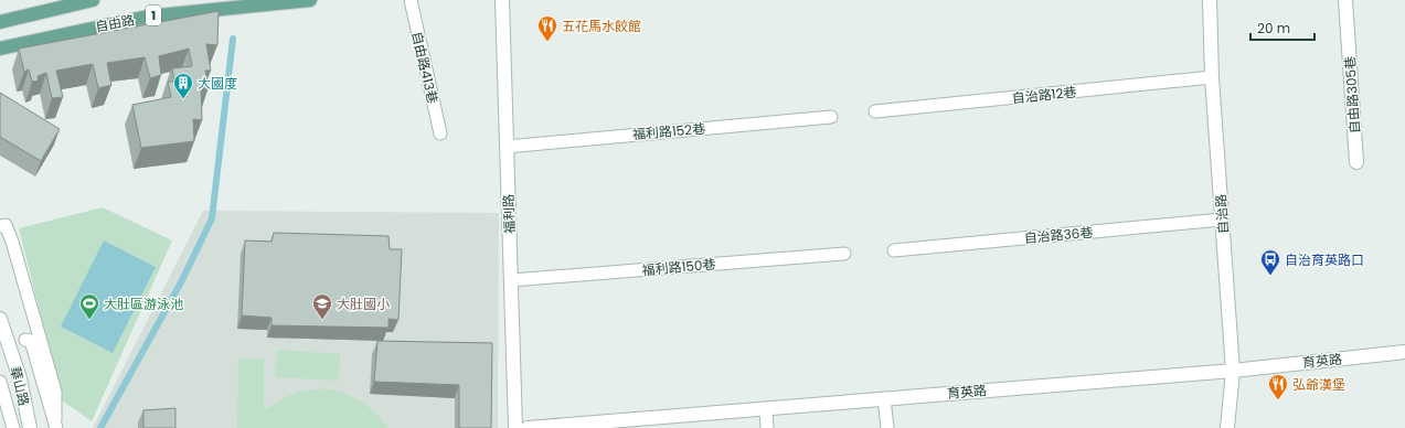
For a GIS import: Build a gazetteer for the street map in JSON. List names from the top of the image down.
{
  "streets": {
    "main road": ["1", "自由路"],
    "street": [
      "自由路305巷",
      "福利路",
      "自治路",
      "育英路",
      "華山路"
    ],
    "lane": [
      "自由路413巷",
      "自治路12巷",
      "福利路152巷",
      "自治路36巷",
      "福利路150巷"
    ]
  },
  "crossings": [
    ["自治路12巷", "自治路"],
    ["福利路152巷", "福利路"],
    ["福利路", "福利路150巷"],
    ["自治路", "自治路36巷"],
    ["自治路", "育英路"]
  ],
  "places": {
    "restaurant": ["五花馬水餃館", "弘爺漢堡"],
    "building": ["大國度"],
    "bus stop": ["自治育英路口"],
    "sports": ["大肚區游泳池"],
    "school or university": ["大肚國小"]
  },
  "scale_bar": "20 m"
}
